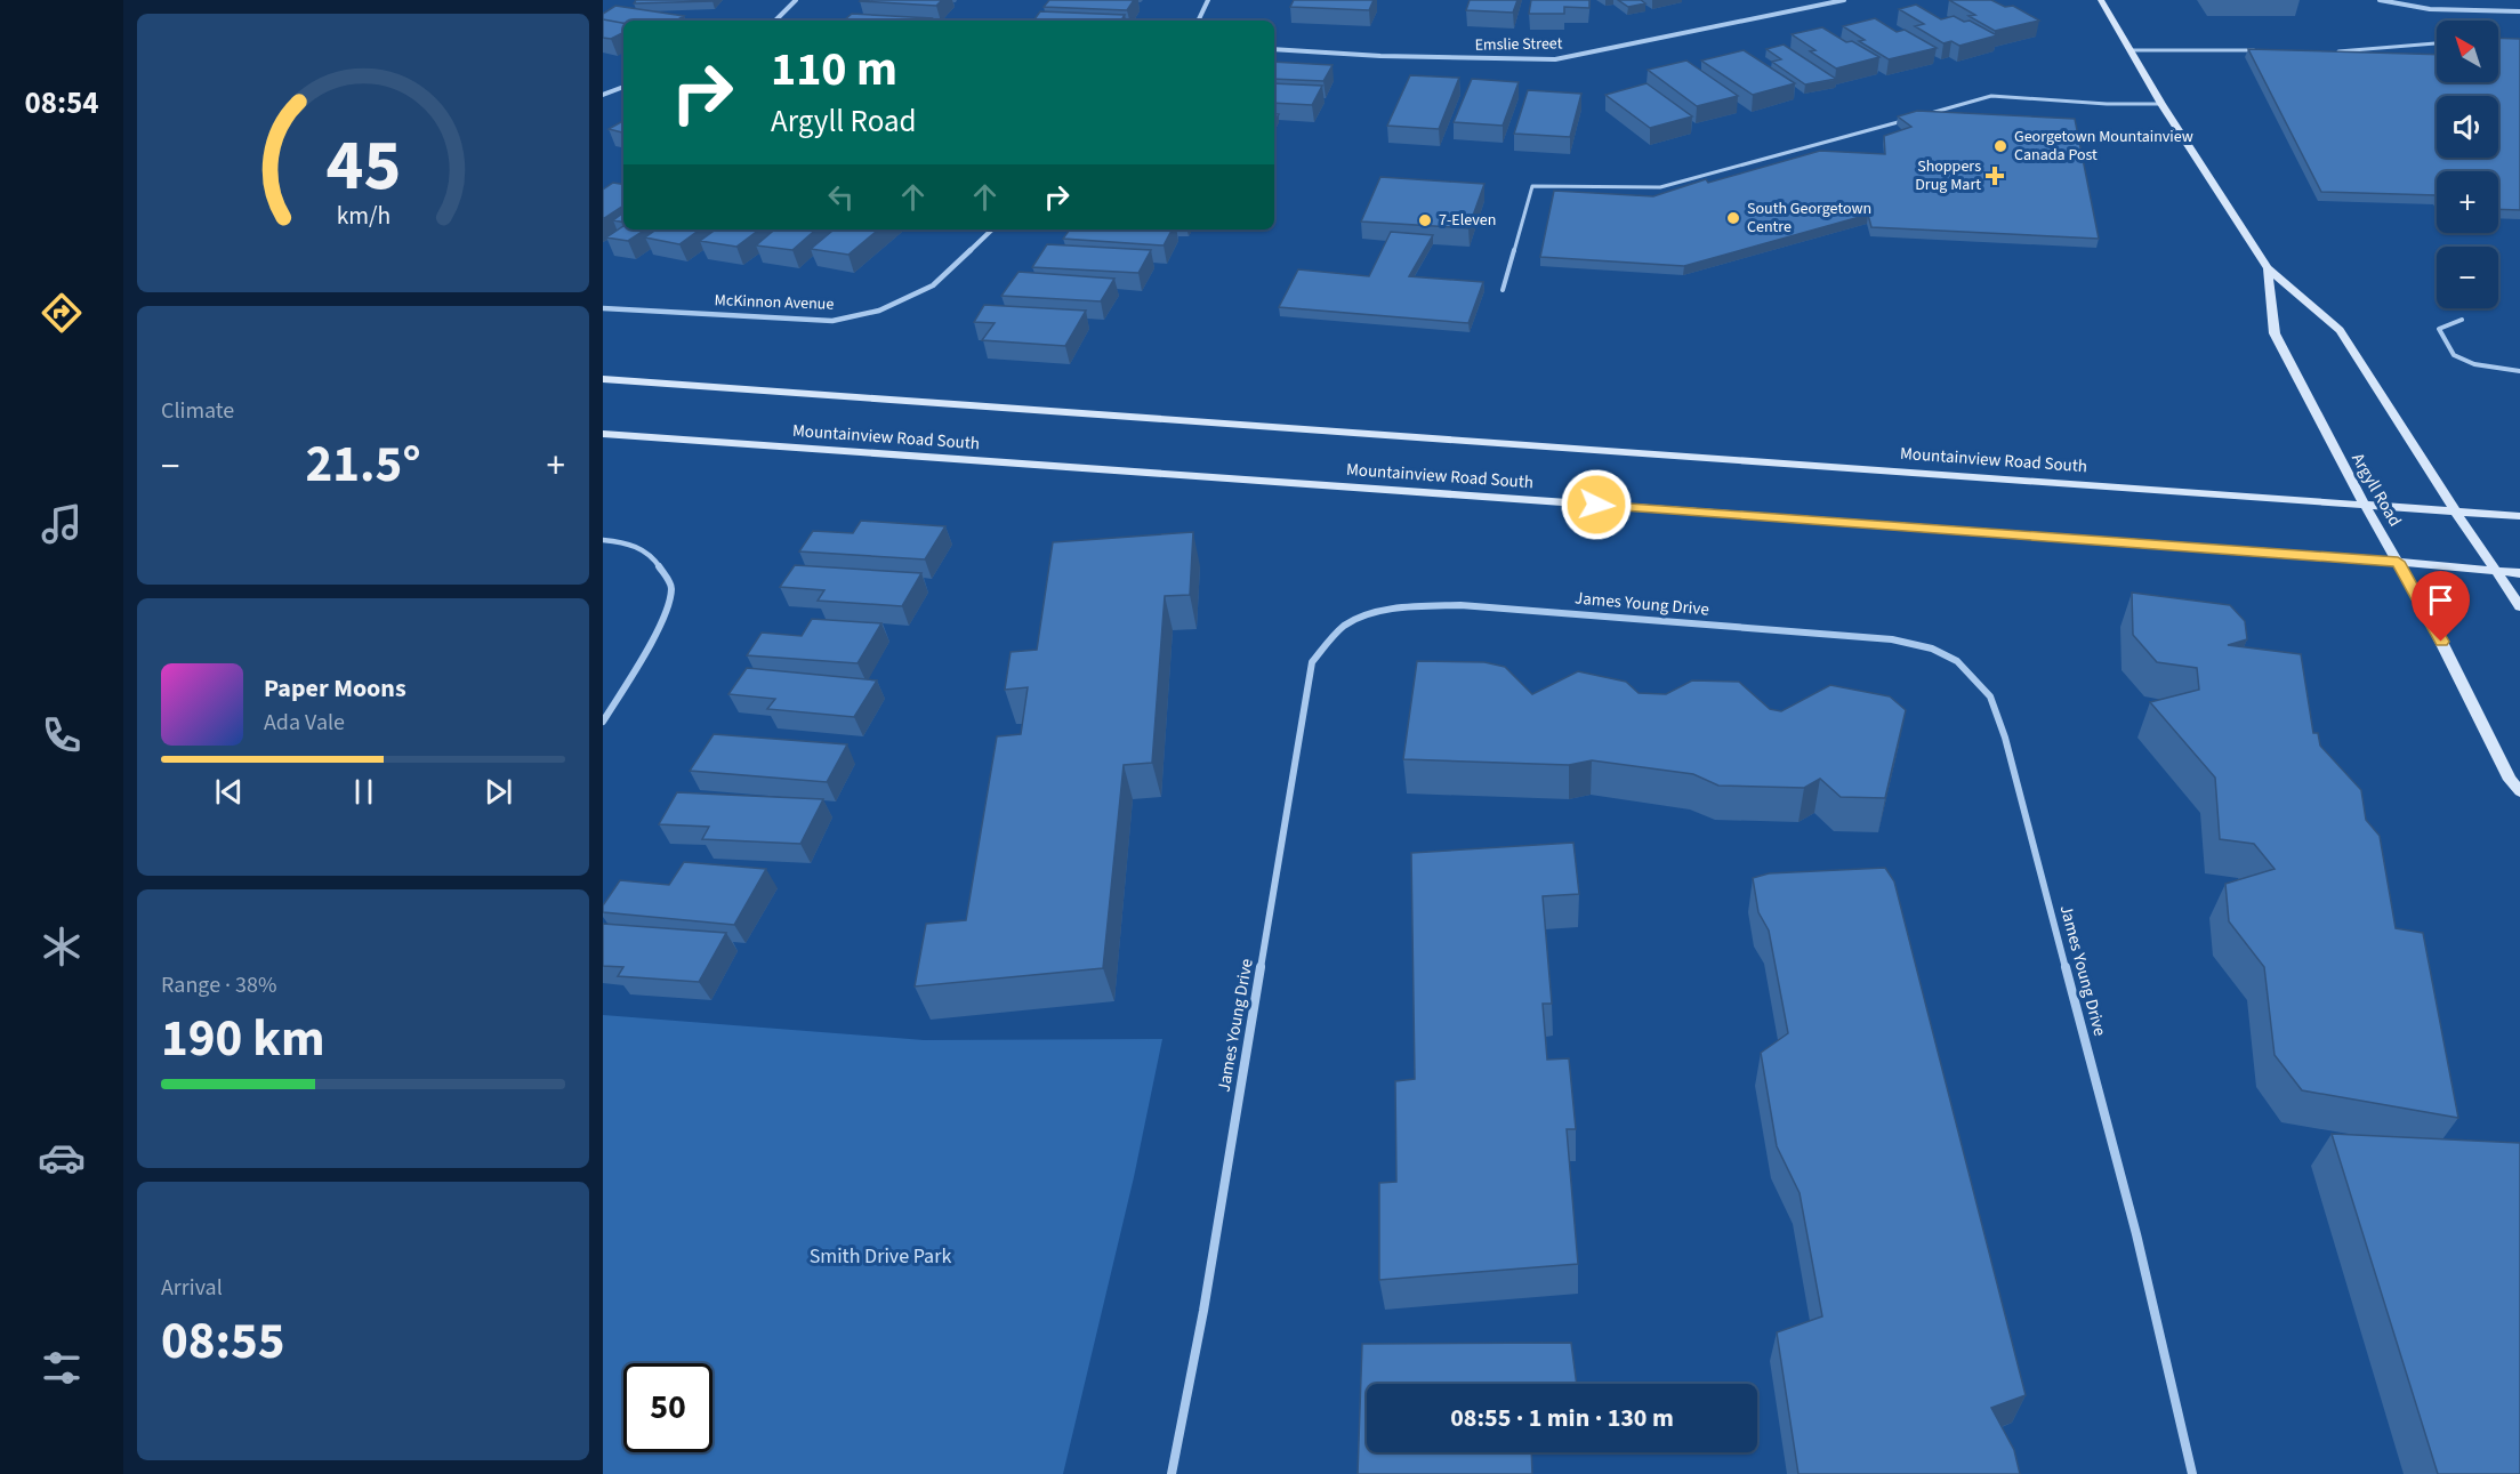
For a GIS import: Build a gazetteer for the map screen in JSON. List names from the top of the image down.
{
  "streets": {
    "main road": ["Mountainview Road South", "Argyll Road"],
    "street": ["Emslie Street", "McKinnon Avenue", "James Young Drive"]
  },
  "crossings": [
    ["Mountainview Road South", "Argyll Road"]
  ],
  "parks": ["Smith Drive Park"],
  "places": {
    "other": ["Georgetown Mountainview Canada Post", "South Georgetown Centre", "7-Eleven"],
    "health": ["Shoppers Drug Mart"]
  },
  "north": "top left",
  "page": {
    "tabs": "08:54",
    "map_buttons": ["+", "−"],
    "turn": ["110 m", "Argyll Road"],
    "tile": [
      "Climate",
      ["Range · 38%", "190 km"],
      ["Arrival", "08:55"]
    ],
    "heat": ["−", "21.5°", "+"],
    "song": ["Paper Moons", "Ada Vale"],
    "limit": "50",
    "trip": "08:55 · 1 min · 130 m",
    "gauge": ["45", "km/h"]
  }
}
